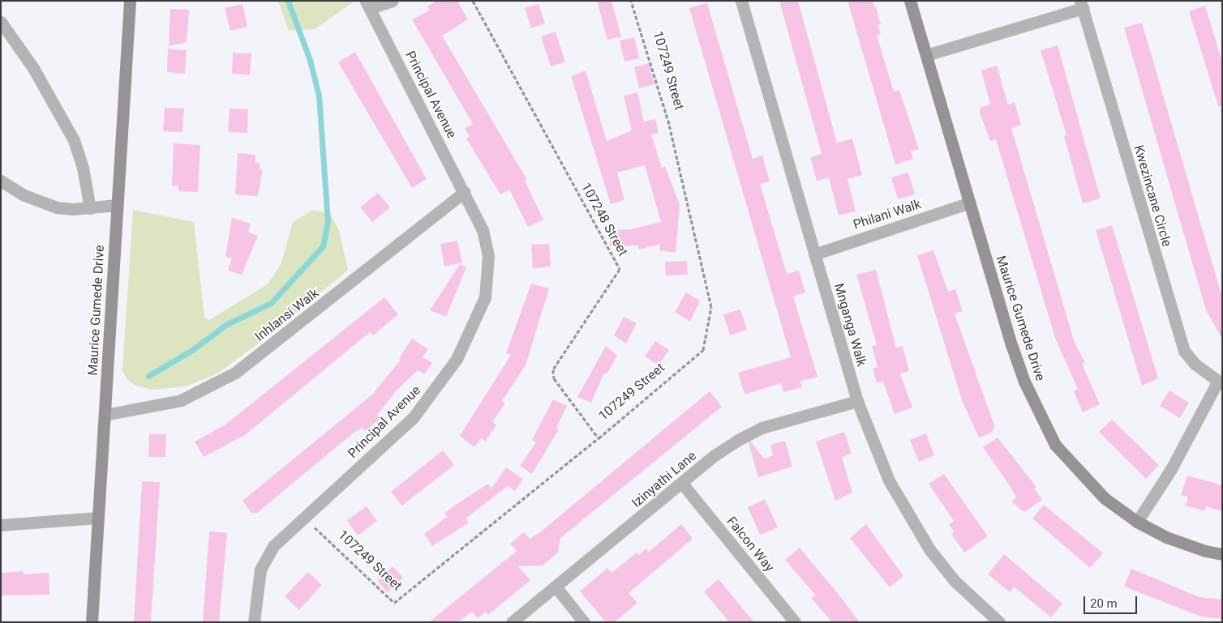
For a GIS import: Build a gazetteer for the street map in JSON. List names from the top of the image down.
{
  "streets": {
    "street": [
      "Principal Avenue",
      "Kwezincane Circle",
      "Philani Walk",
      "Maurice Gumede Drive",
      "Inhlansi Walk",
      "Mnganga Walk",
      "Izinyathi Lane",
      "Falcon Way"
    ],
    "path": ["107249 Street", "107248 Street"]
  },
  "crossings": [
    ["107249 Street", "Principal Avenue"],
    ["107249 Street", "107248 Street"],
    ["Principal Avenue", "Inhlansi Walk"],
    ["Philani Walk", "Maurice Gumede Drive"],
    ["Philani Walk", "Mnganga Walk"],
    ["Maurice Gumede Drive", "Inhlansi Walk"],
    ["Mnganga Walk", "Izinyathi Lane"],
    ["Izinyathi Lane", "Falcon Way"]
  ],
  "scale_bar": "20 m"
}
